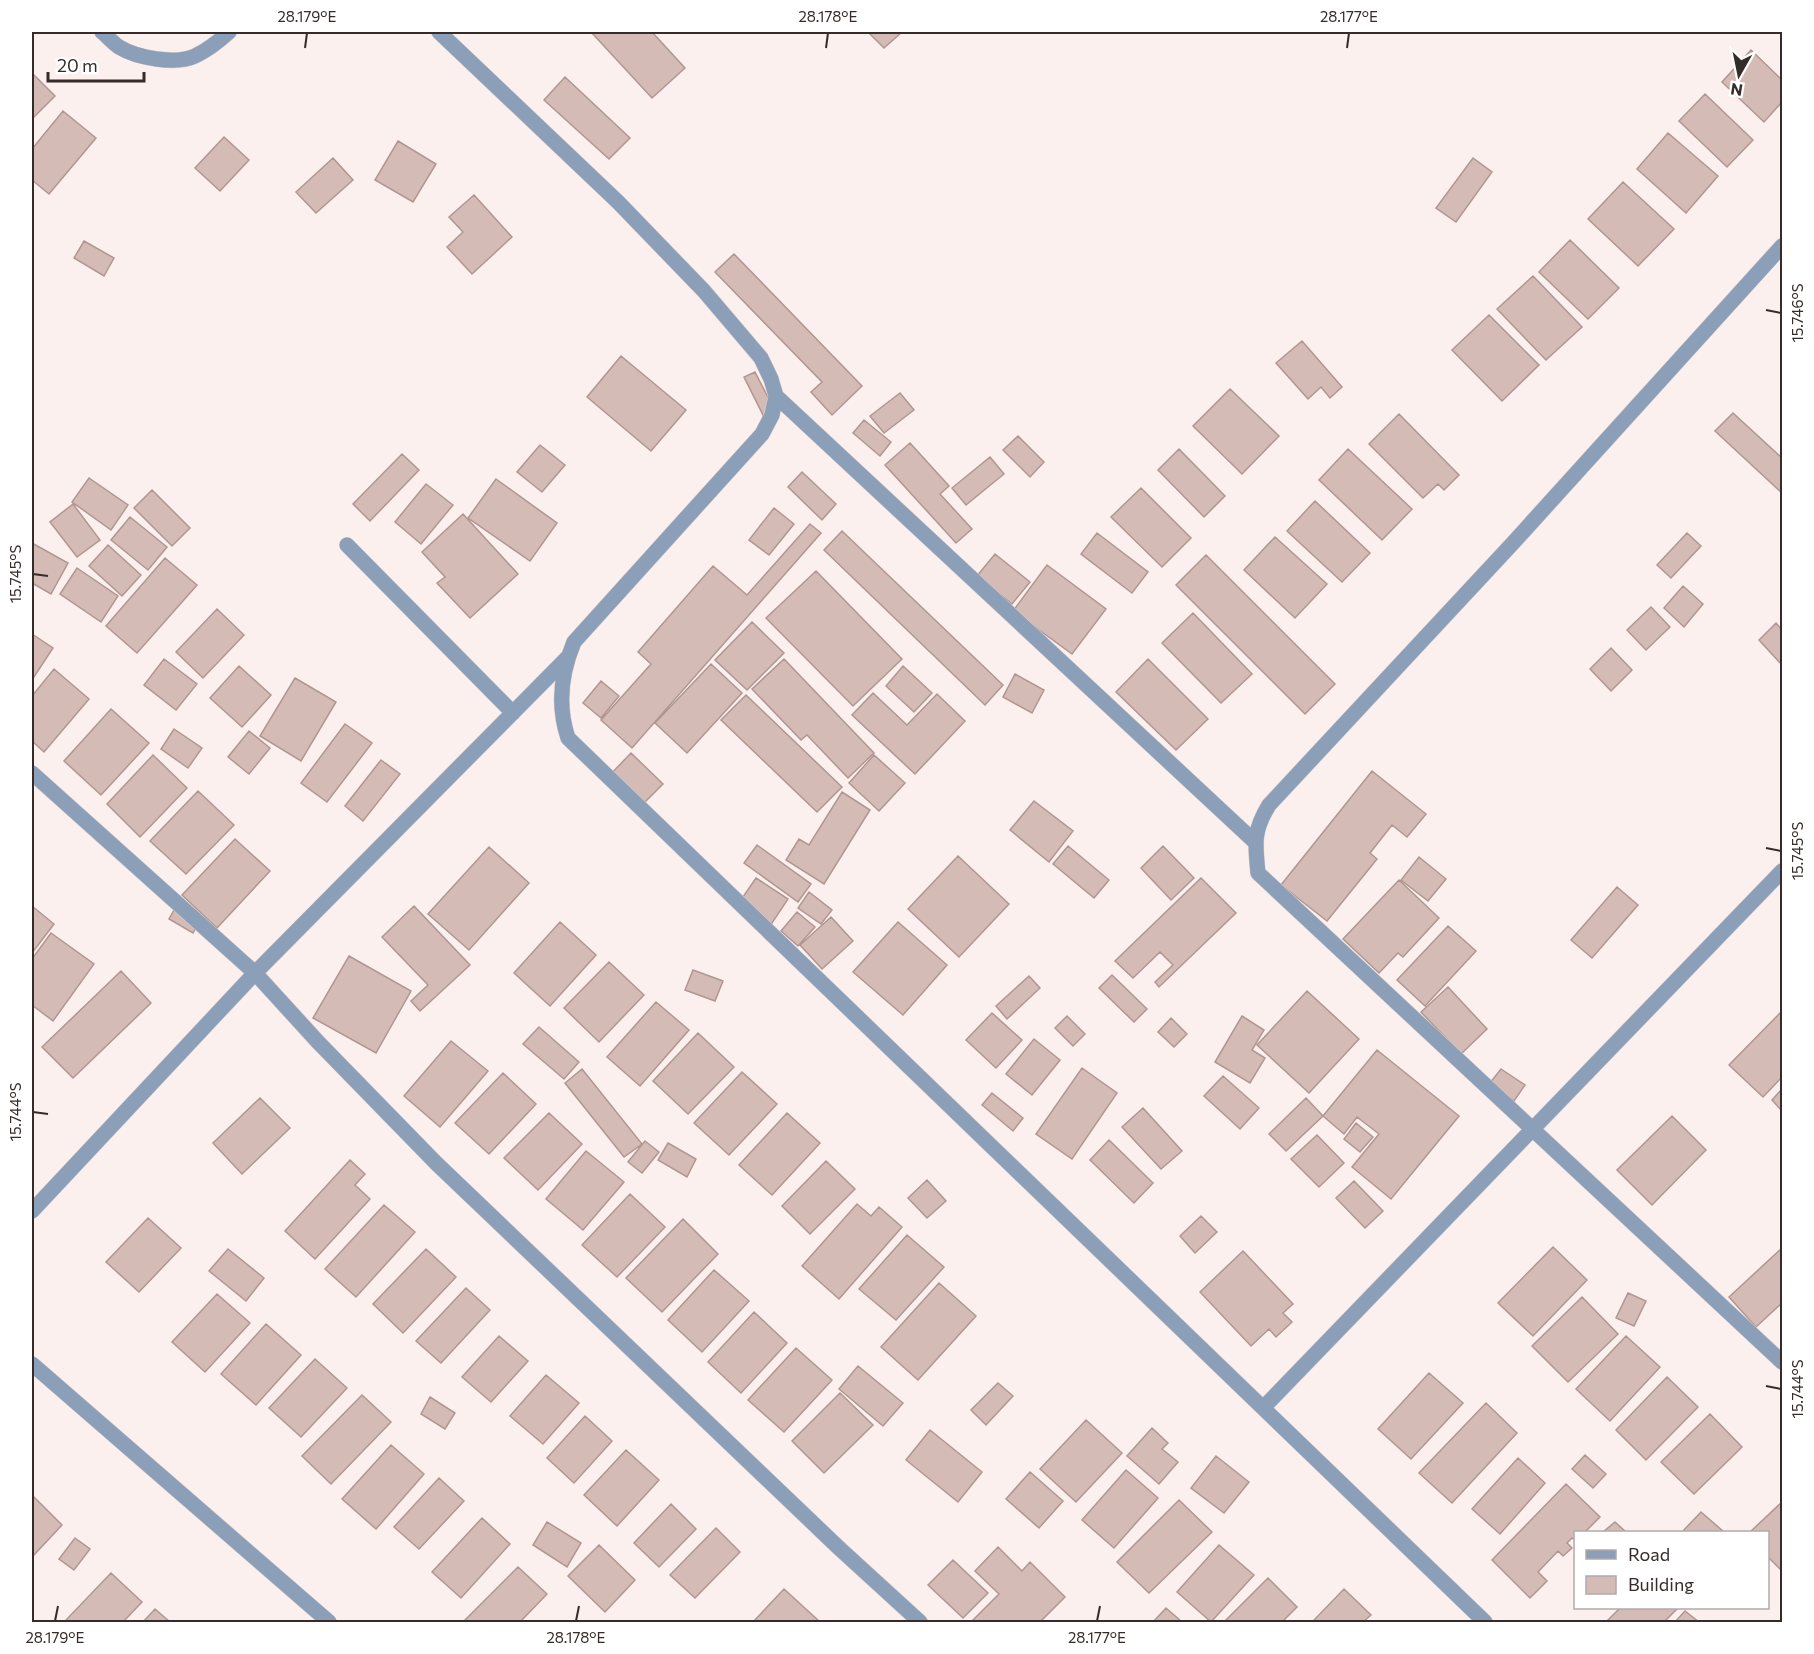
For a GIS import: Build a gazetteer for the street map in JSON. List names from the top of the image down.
{
  "legend": ["Road", "Building"],
  "scale_bar": "20 m",
  "north": "bottom",
  "coordinates": [
    "28.179°E",
    "28.178°E",
    "28.177°E",
    "15.746°S",
    "15.745°S",
    "15.744°S"
  ]
}
